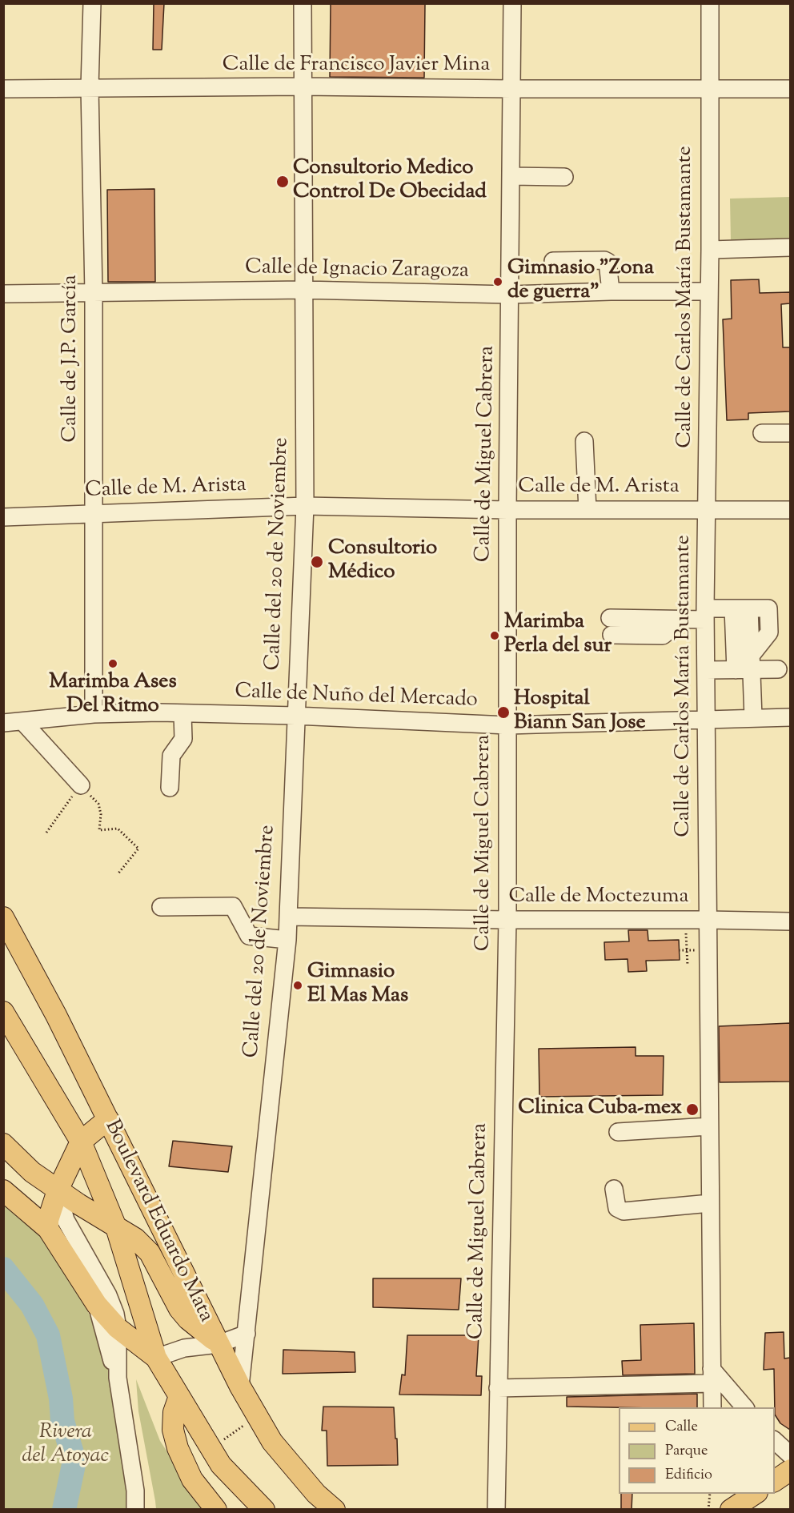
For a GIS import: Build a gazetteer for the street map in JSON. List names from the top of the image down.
{
  "streets": {
    "main road": ["Boulevard Eduardo Mata"],
    "street": [
      "Calle de Francisco Javier Mina",
      "Calle de Ignacio Zaragoza",
      "Calle de Carlos María Bustamante",
      "Calle de J.P. García",
      "Calle de Miguel Cabrera",
      "Calle de M. Arista",
      "Calle del 20 de Noviembre",
      "Calle de Nuño del Mercado",
      "Calle de Moctezuma"
    ]
  },
  "crossings": [
    ["Calle de Francisco Javier Mina", "Calle de Carlos María Bustamante"],
    ["Calle de Francisco Javier Mina", "Calle de J.P. García"],
    ["Calle de Francisco Javier Mina", "Calle de Miguel Cabrera"],
    ["Calle de Francisco Javier Mina", "Calle del 20 de Noviembre"],
    ["Calle de Ignacio Zaragoza", "Calle de Carlos María Bustamante"],
    ["Calle de Ignacio Zaragoza", "Calle de J.P. García"],
    ["Calle de Ignacio Zaragoza", "Calle de Miguel Cabrera"],
    ["Calle de Ignacio Zaragoza", "Calle del 20 de Noviembre"],
    ["Calle de Carlos María Bustamante", "Calle de M. Arista"],
    ["Calle de Carlos María Bustamante", "Calle de Nuño del Mercado"],
    ["Calle de Carlos María Bustamante", "Calle de Moctezuma"],
    ["Calle de J.P. García", "Calle de M. Arista"],
    ["Calle de J.P. García", "Calle de Nuño del Mercado"],
    ["Calle de Miguel Cabrera", "Calle de M. Arista"],
    ["Calle de Miguel Cabrera", "Calle de Nuño del Mercado"],
    ["Calle de Miguel Cabrera", "Calle de Moctezuma"],
    ["Calle de M. Arista", "Calle del 20 de Noviembre"],
    ["Calle del 20 de Noviembre", "Calle de Nuño del Mercado"],
    ["Calle del 20 de Noviembre", "Calle de Moctezuma"],
    ["Calle del 20 de Noviembre", "Boulevard Eduardo Mata"]
  ],
  "parks": ["Rivera del Atoyac"],
  "places": [
    "Consultorio Medico Control De Obecidad",
    "Gimnasio \"Zona de guerra\"",
    "Consultorio Médico",
    "Marimba Perla del sur",
    "Marimba Ases Del Ritmo",
    "Hospital Biann San Jose",
    "Gimnasio El Mas Mas",
    "Clinica Cuba-mex"
  ],
  "legend": ["Calle", "Parque", "Edificio"]
}
